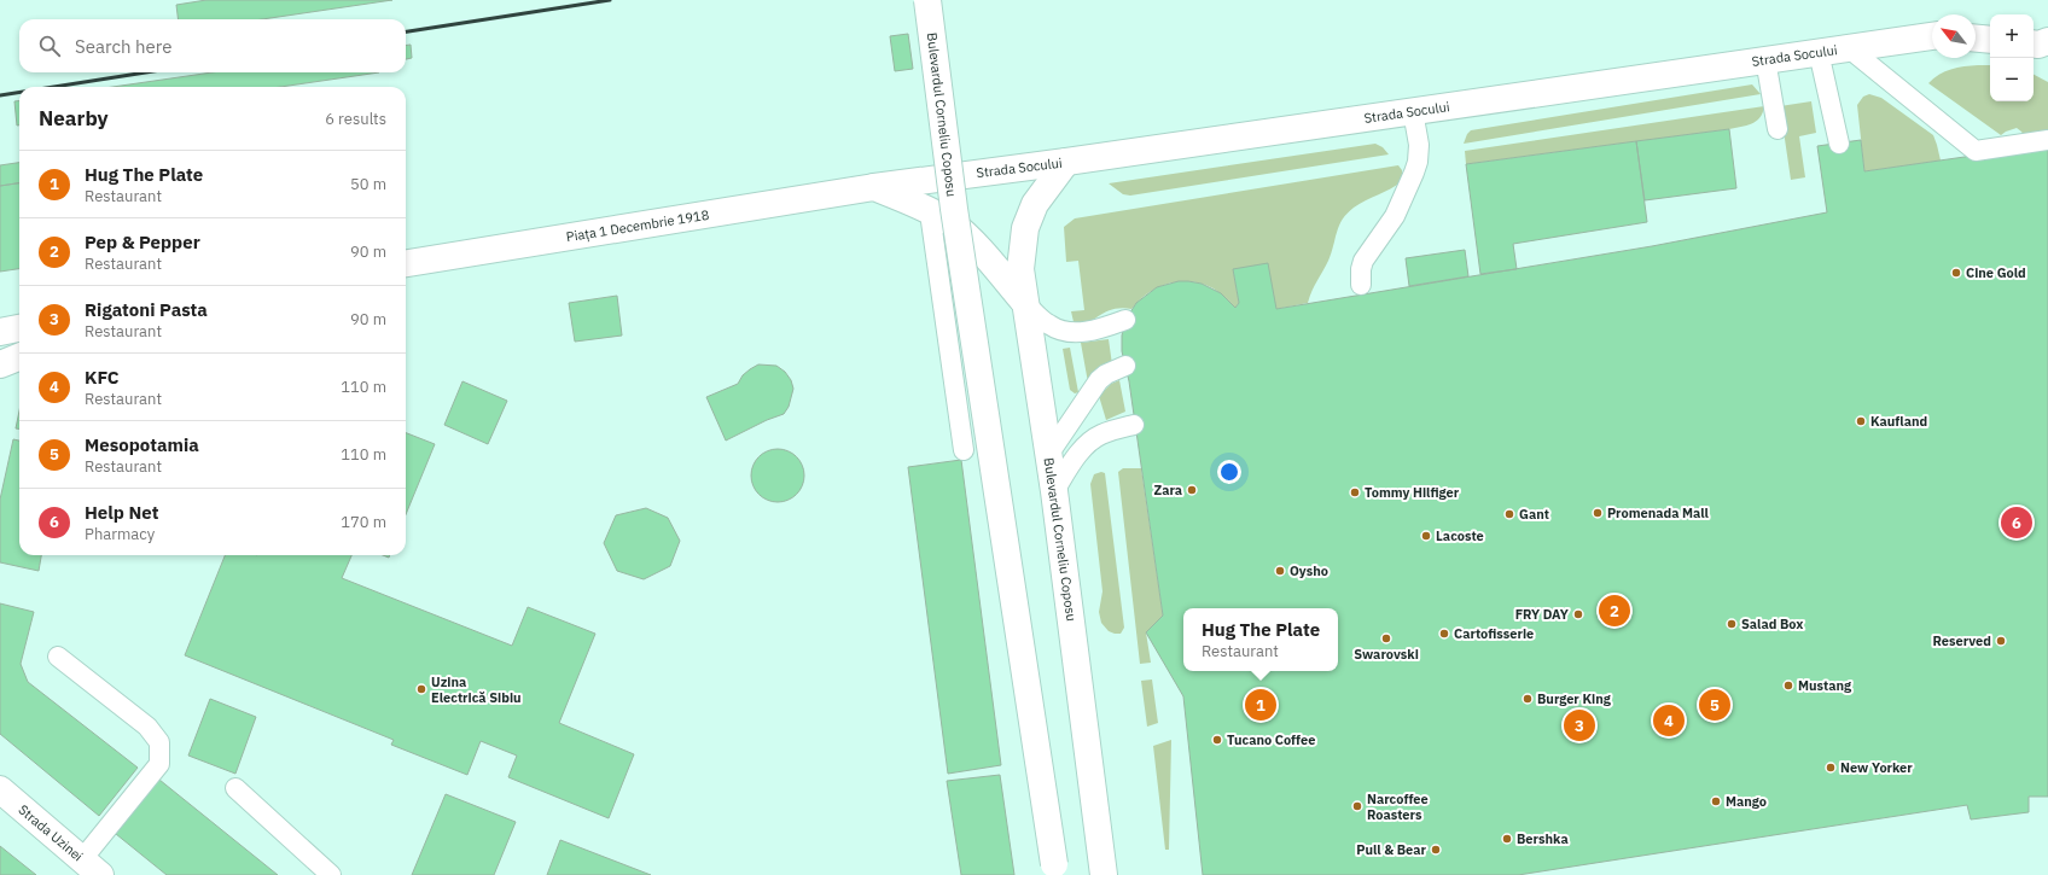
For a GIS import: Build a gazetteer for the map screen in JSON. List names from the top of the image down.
{
  "streets": {
    "street": [
      "Strada Socului",
      "Bulevardul Corneliu Coposu",
      "Piața 1 Decembrie 1918",
      "Strada Uzinei"
    ]
  },
  "crossings": [
    ["Strada Socului", "Bulevardul Corneliu Coposu"],
    ["Strada Socului", "Piața 1 Decembrie 1918"],
    ["Bulevardul Corneliu Coposu", "Piața 1 Decembrie 1918"]
  ],
  "places": [
    "Cine Gold",
    "Kaufland",
    "Zara",
    "Tommy Hilfiger",
    "Promenada Mall",
    "Gant",
    "Lacoste",
    "Oysho",
    "FRY DAY",
    "Salad Box",
    "Cartofisserie",
    "Swarovski",
    "Reserved",
    "Mustang",
    "Uzina Electrică Sibiu",
    "Burger King",
    "Tucano Coffee",
    "New Yorker",
    "Mango",
    "Narcoffee Roasters",
    "Bershka",
    "Pull & Bear"
  ],
  "north": "top left",
  "page": {
    "map_buttons": ["+", "−"],
    "search": "Search here",
    "heading": ["Nearby", "6 results"],
    "list": [
      {
        "mark": "1",
        "name": "Hug The Plate",
        "note": "Restaurant",
        "value": "50 m"
      },
      {
        "mark": "2",
        "name": "Pep & Pepper",
        "note": "Restaurant",
        "value": "90 m"
      },
      {
        "mark": "3",
        "name": "Rigatoni Pasta",
        "note": "Restaurant",
        "value": "90 m"
      },
      {
        "mark": "4",
        "name": "KFC",
        "note": "Restaurant",
        "value": "110 m"
      },
      {
        "mark": "5",
        "name": "Mesopotamia",
        "note": "Restaurant",
        "value": "110 m"
      },
      {
        "mark": "6",
        "name": "Help Net",
        "note": "Pharmacy",
        "value": "170 m"
      }
    ],
    "pins": [
      "6",
      "2",
      "1",
      "5",
      "4",
      "3"
    ],
    "popup": ["Hug The Plate", "Restaurant"]
  }
}
